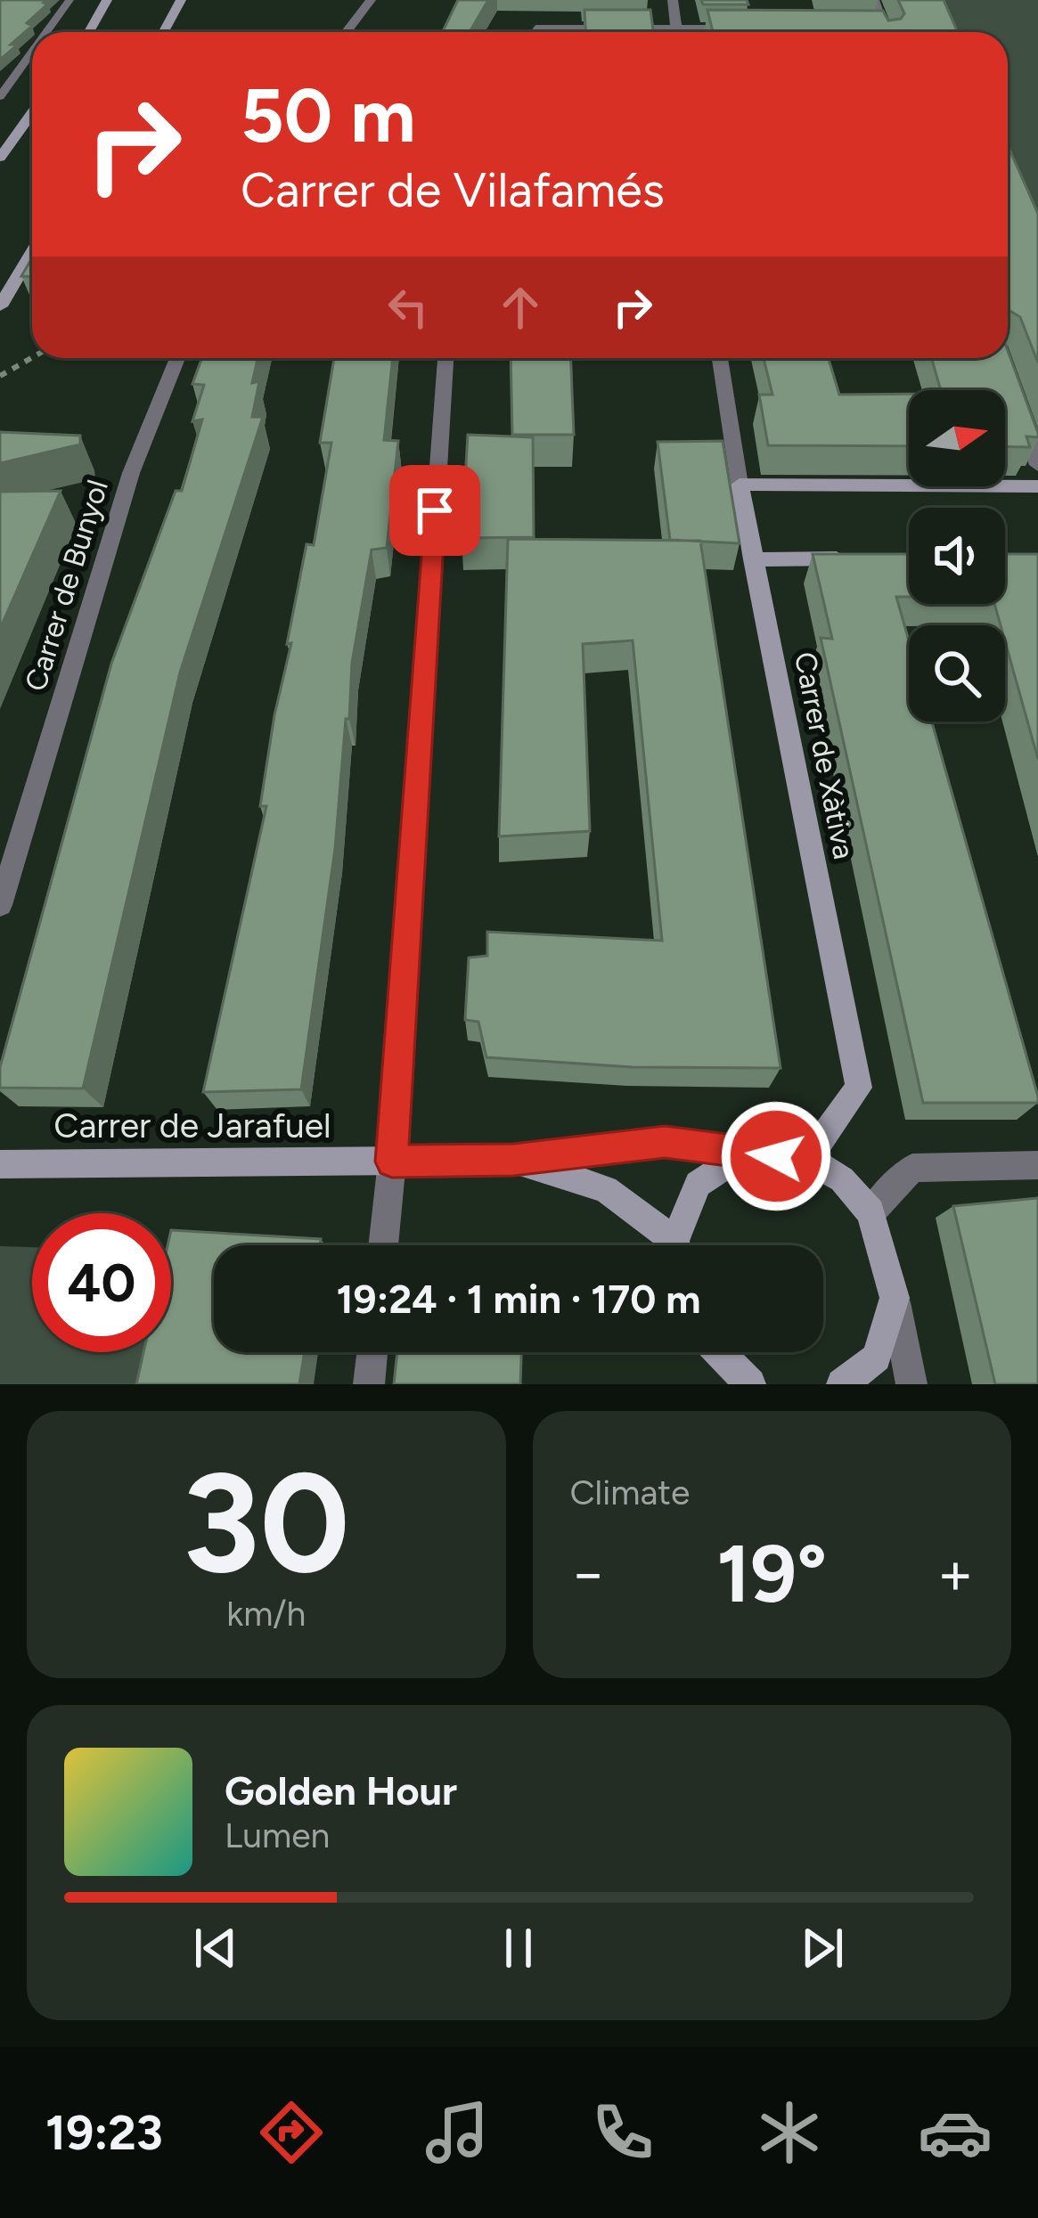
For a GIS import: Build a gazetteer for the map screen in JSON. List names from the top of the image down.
{
  "streets": {
    "street": ["Carrer de Bunyol", "Carrer de Xàtiva", "Carrer de Jarafuel"]
  },
  "crossings": [
    ["Carrer de Xàtiva", "Carrer de Jarafuel"]
  ],
  "north": "right",
  "page": {
    "turn": ["50 m", "Carrer de Vilafamés"],
    "limit": "40",
    "trip": "19:24 · 1 min · 170 m",
    "tile": [
      ["30", "km/h"],
      "Climate"
    ],
    "heat": ["−", "19°", "+"],
    "song": ["Golden Hour", "Lumen"],
    "tabs": "19:23"
  }
}
